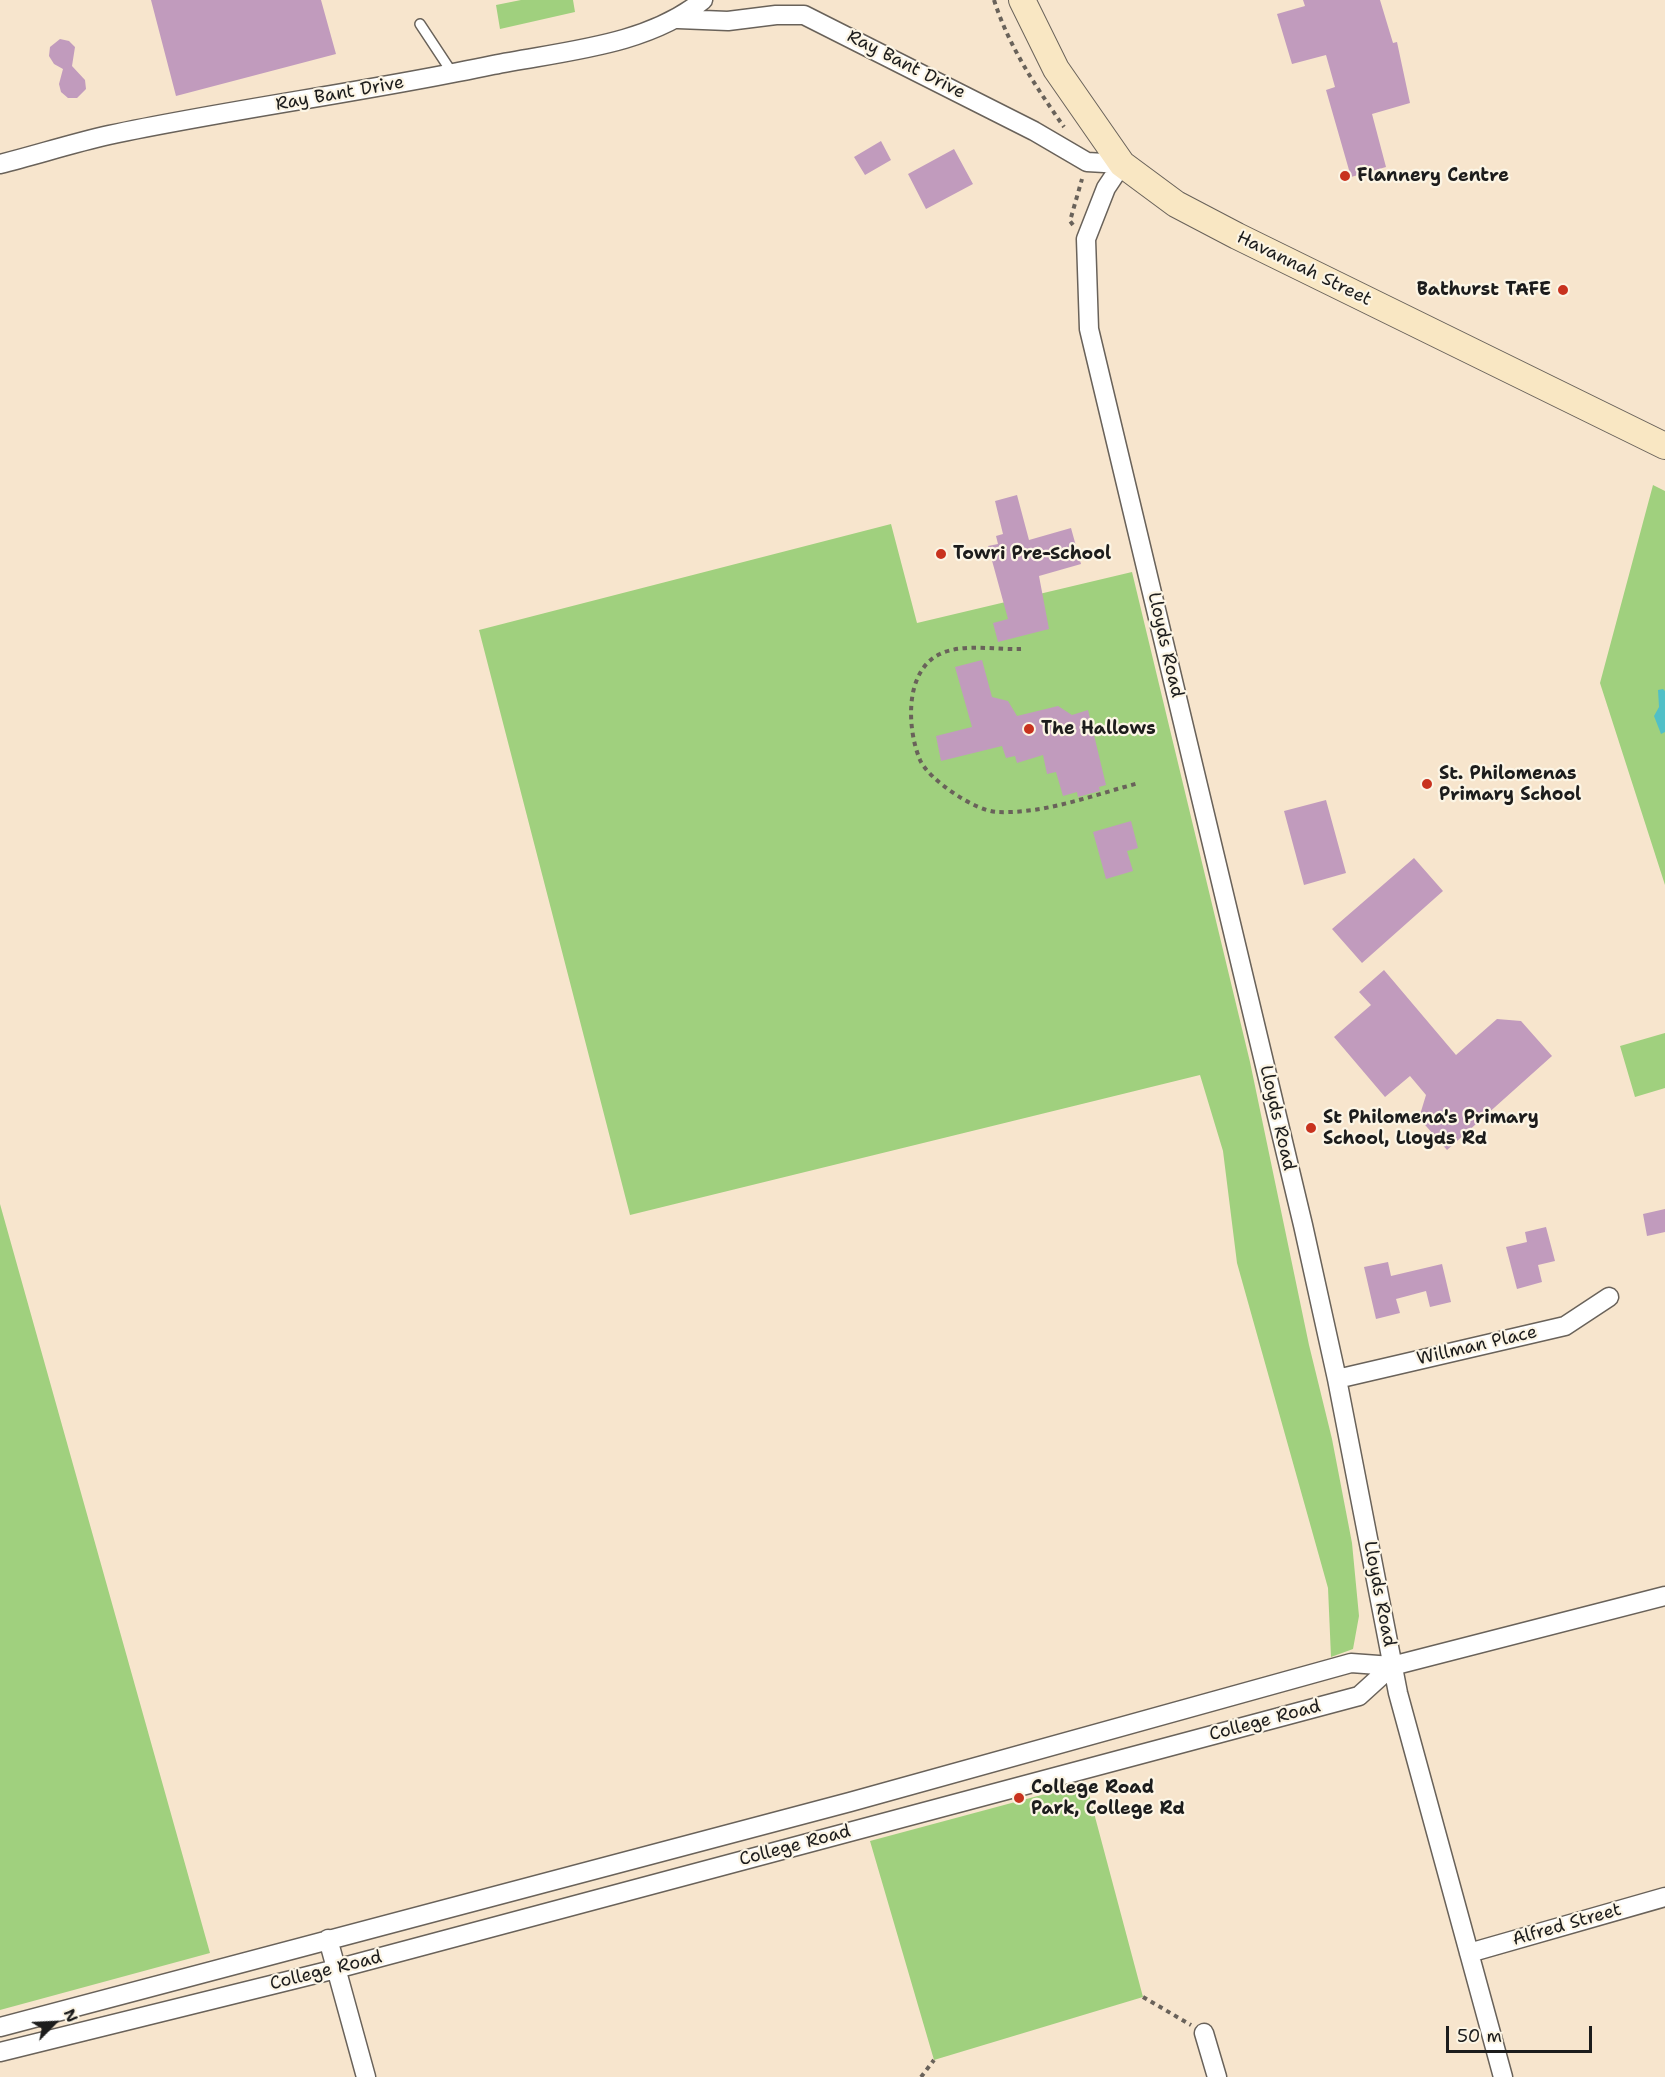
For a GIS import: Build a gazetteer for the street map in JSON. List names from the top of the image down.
{
  "streets": {
    "street": [
      "Ray Bant Drive",
      "Havannah Street",
      "Lloyds Road",
      "Willman Place",
      "College Road",
      "Alfred Street"
    ]
  },
  "crossings": [
    ["Ray Bant Drive", "Havannah Street"],
    ["Ray Bant Drive", "Lloyds Road"],
    ["Havannah Street", "Lloyds Road"],
    ["Lloyds Road", "Willman Place"],
    ["Lloyds Road", "College Road"],
    ["Lloyds Road", "Alfred Street"]
  ],
  "places": [
    "Flannery Centre",
    "Bathurst TAFE",
    "Towri Pre-School",
    "The Hallows",
    "St. Philomenas Primary School",
    "St Philomena's Primary School, Lloyds Rd",
    "College Road Park, College Rd"
  ],
  "scale_bar": "50 m",
  "north": "top right"
}
